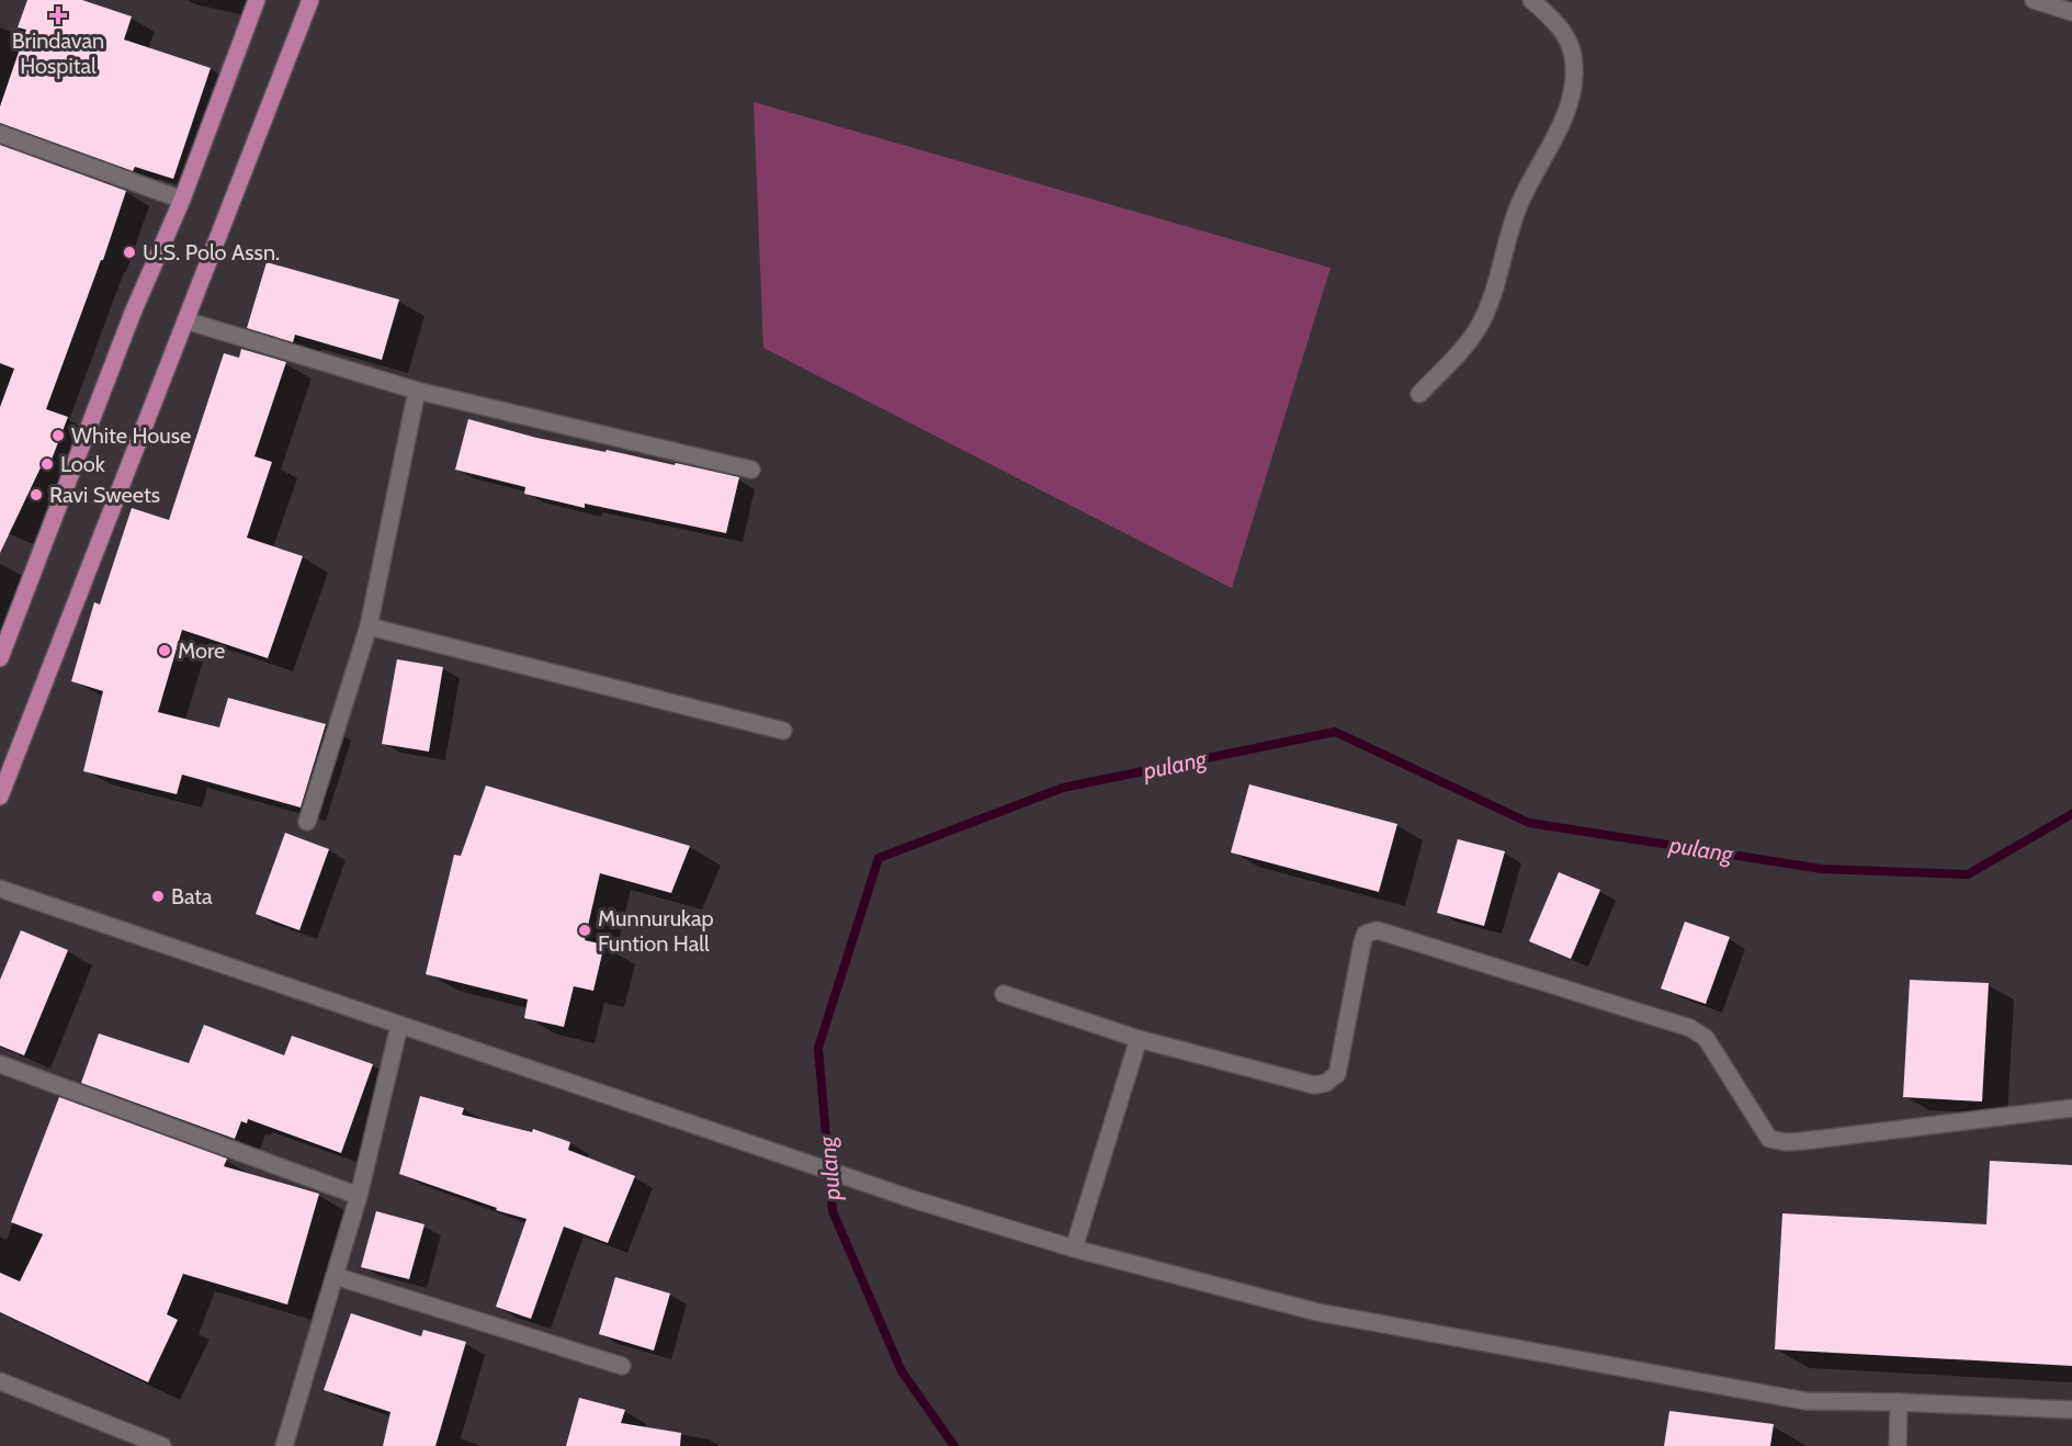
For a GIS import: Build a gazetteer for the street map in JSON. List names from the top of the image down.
{
  "water": ["pulang"],
  "places": {
    "health": ["Brindavan Hospital"],
    "other": [
      "U.S. Polo Assn.",
      "White House",
      "Look",
      "Ravi Sweets",
      "More",
      "Bata",
      "Munnurukap Funtion Hall"
    ]
  }
}
